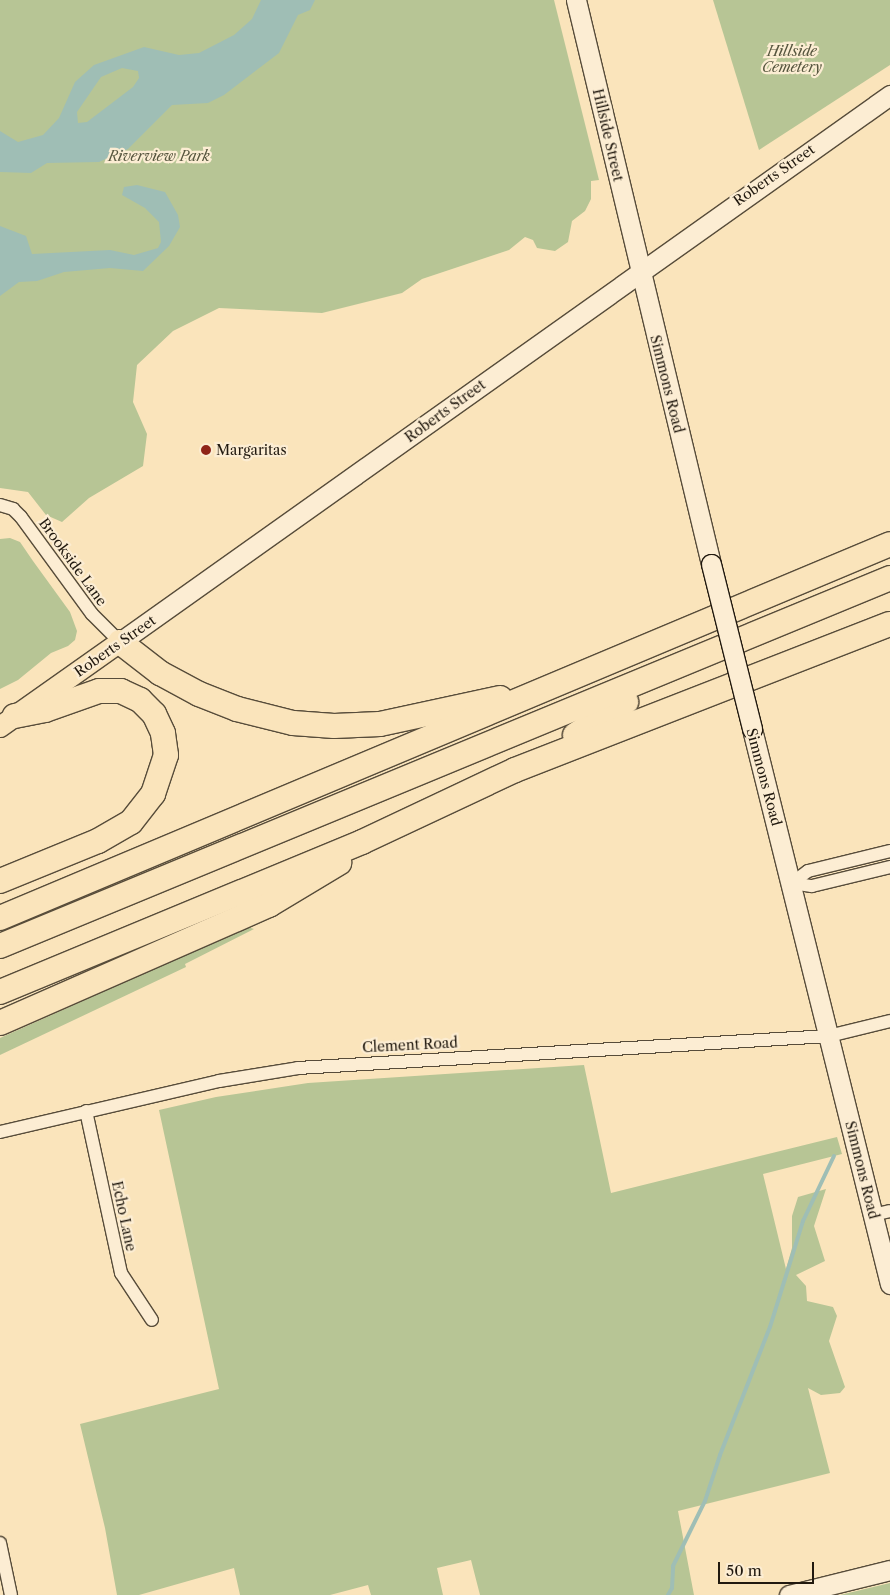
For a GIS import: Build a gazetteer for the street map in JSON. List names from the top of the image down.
{
  "streets": {
    "main road": ["Hillside Street", "Roberts Street", "Simmons Road"],
    "street": ["Brookside Lane", "Clement Road", "Echo Lane"]
  },
  "crossings": [
    ["Hillside Street", "Roberts Street"],
    ["Hillside Street", "Simmons Road"],
    ["Roberts Street", "Simmons Road"],
    ["Roberts Street", "Brookside Lane"],
    ["Simmons Road", "Clement Road"],
    ["Clement Road", "Echo Lane"]
  ],
  "parks": ["Hillside Cemetery", "Riverview Park"],
  "places": ["Margaritas"],
  "scale_bar": "50 m"
}
